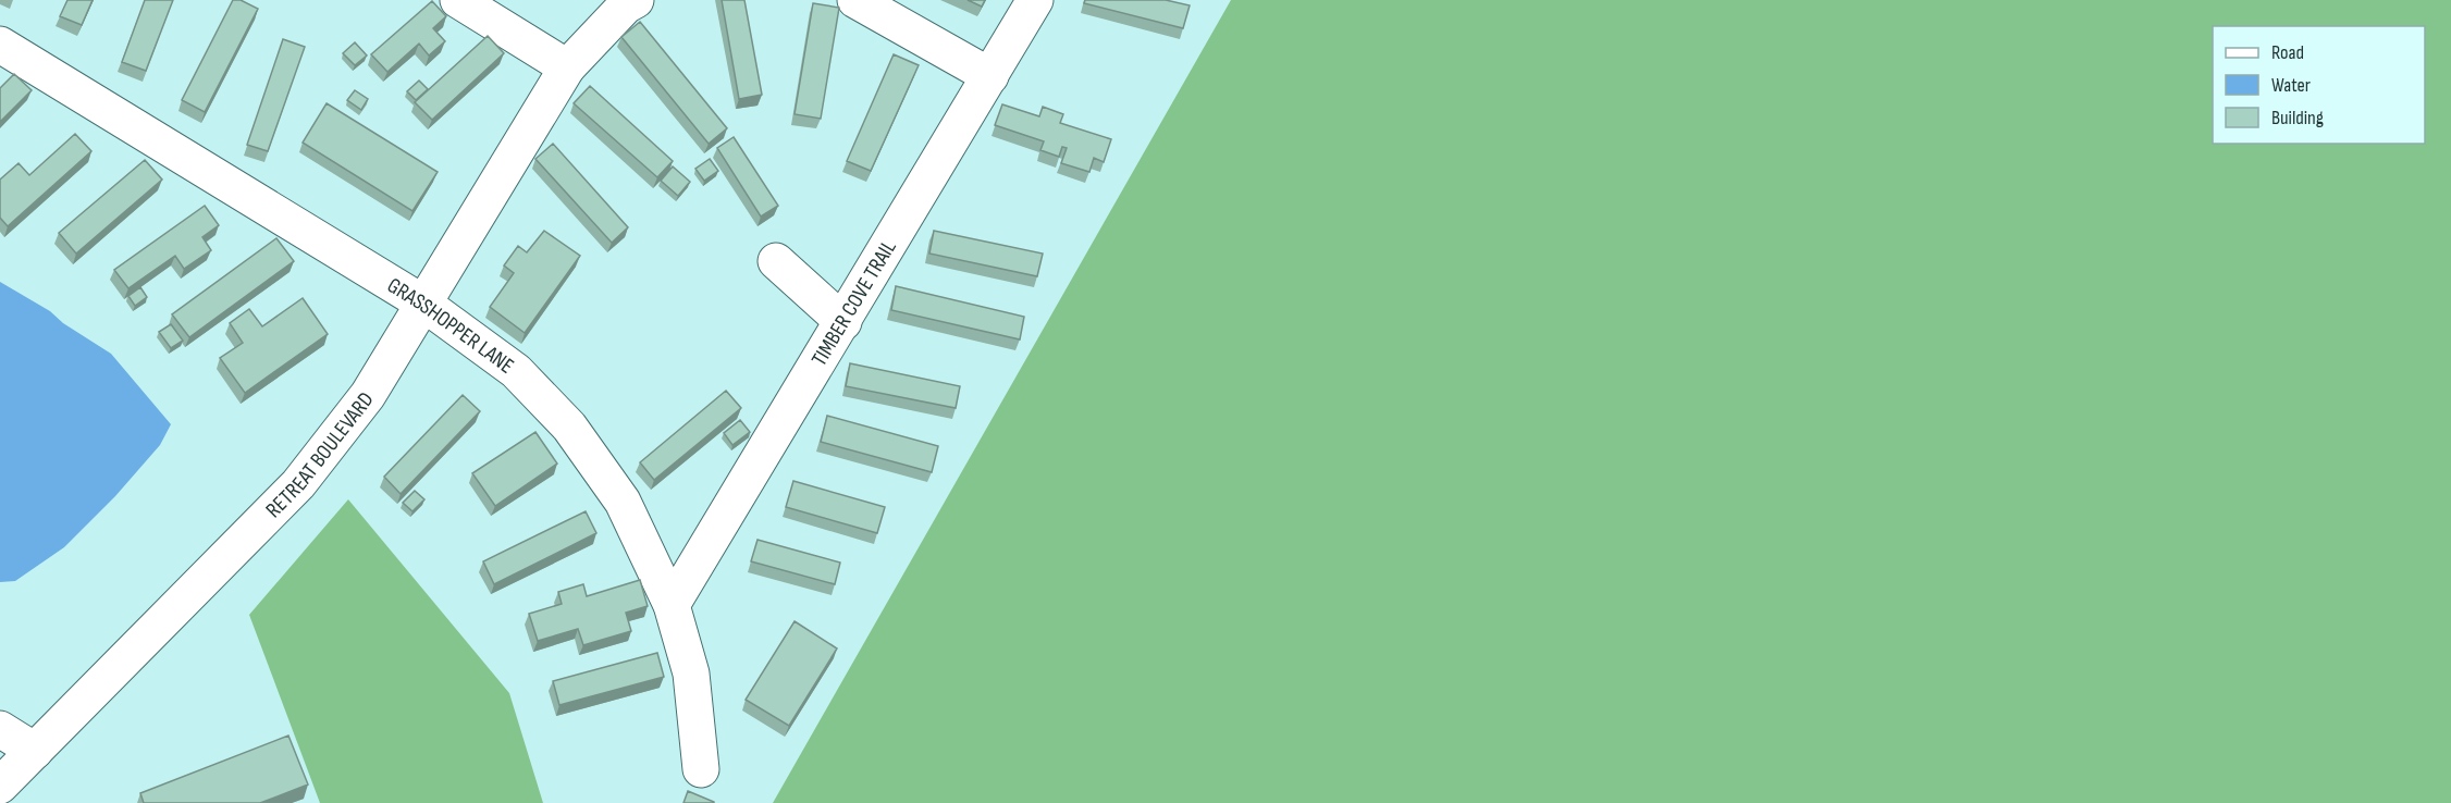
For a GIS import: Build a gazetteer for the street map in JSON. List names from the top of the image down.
{
  "streets": {
    "street": ["TIMBER COVE TRAIL", "GRASSHOPPER LANE", "RETREAT BOULEVARD"]
  },
  "crossings": [
    ["TIMBER COVE TRAIL", "GRASSHOPPER LANE"],
    ["GRASSHOPPER LANE", "RETREAT BOULEVARD"]
  ],
  "legend": ["Road", "Water", "Building"]
}
